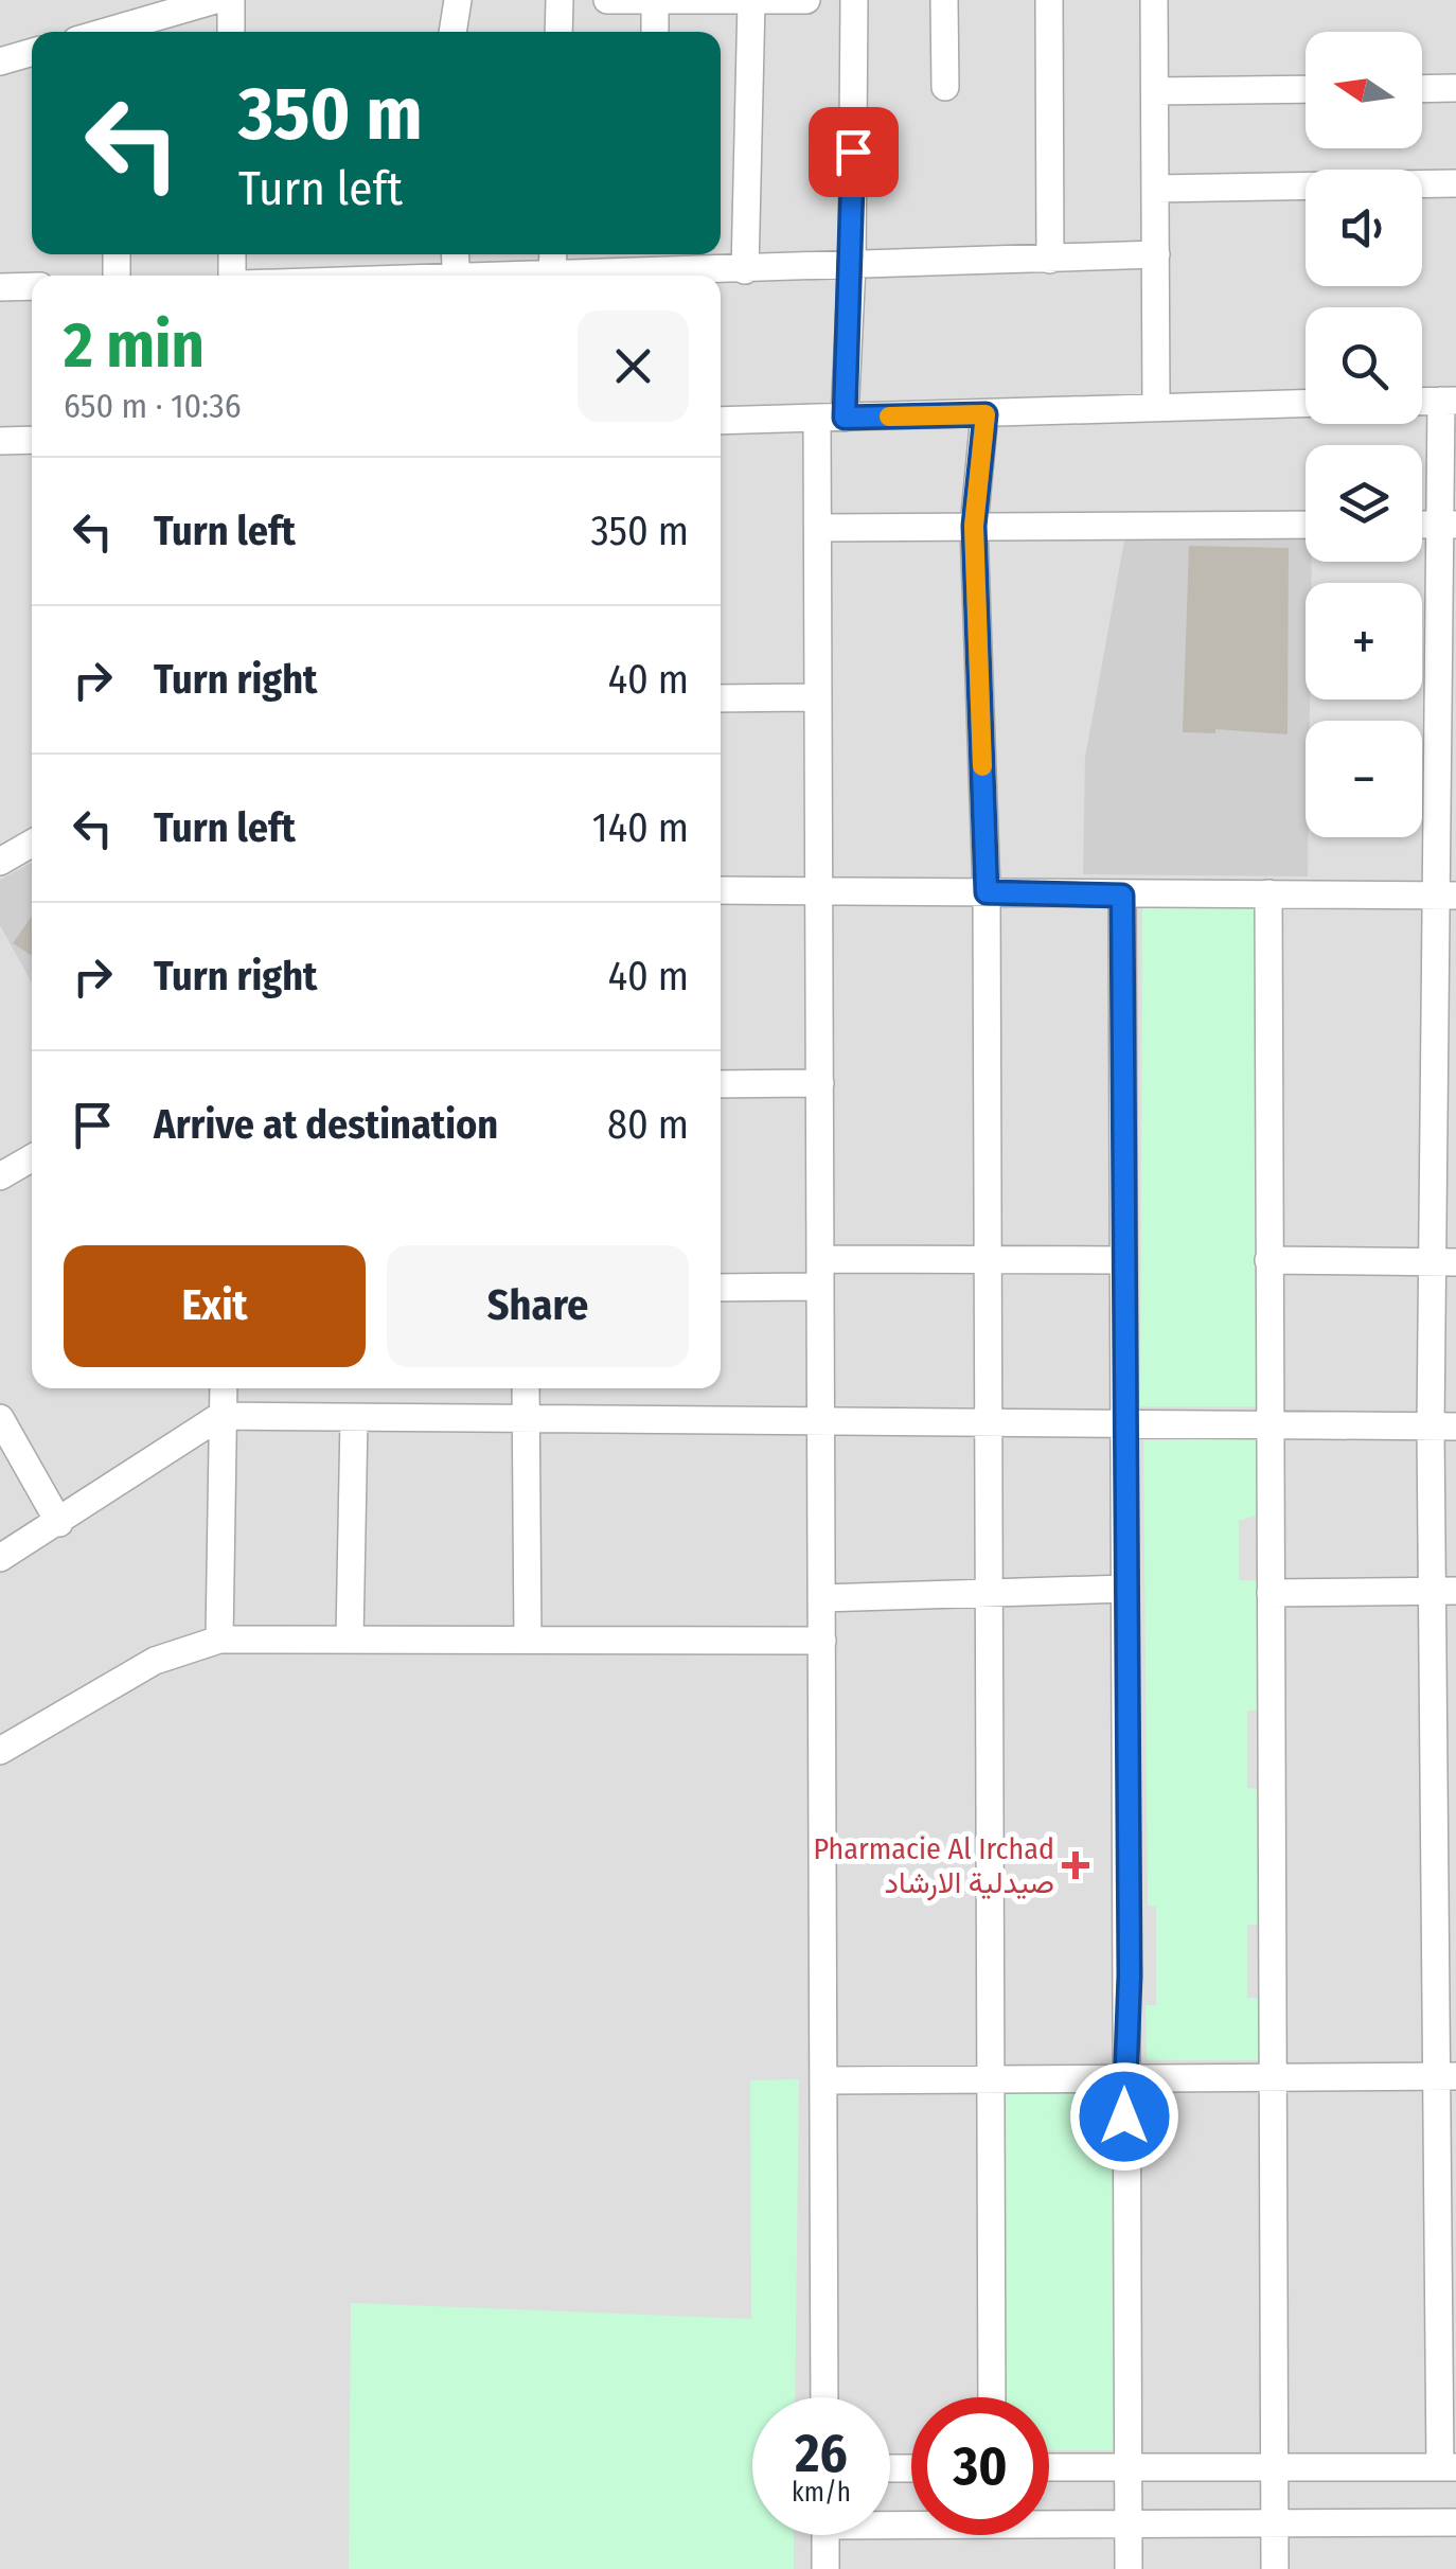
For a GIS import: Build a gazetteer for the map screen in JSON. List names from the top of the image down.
{
  "places": {
    "health": ["Pharmacie Al Irchad صيدلية الارشاد"]
  },
  "north": "left",
  "page": {
    "map_buttons": ["+", "−"],
    "turn": ["350 m", "Turn left"],
    "heading": ["2 min", "650 m · 10:36"],
    "list": [
      {
        "name": "Turn left",
        "value": "350 m"
      },
      {
        "name": "Turn right",
        "value": "40 m"
      },
      {
        "name": "Turn left",
        "value": "140 m"
      },
      {
        "name": "Turn right",
        "value": "40 m"
      },
      {
        "name": "Arrive at destination",
        "value": "80 m"
      }
    ],
    "buttons": ["Exit", "Share"],
    "speed": "26 km/h",
    "limit": "30"
  }
}
